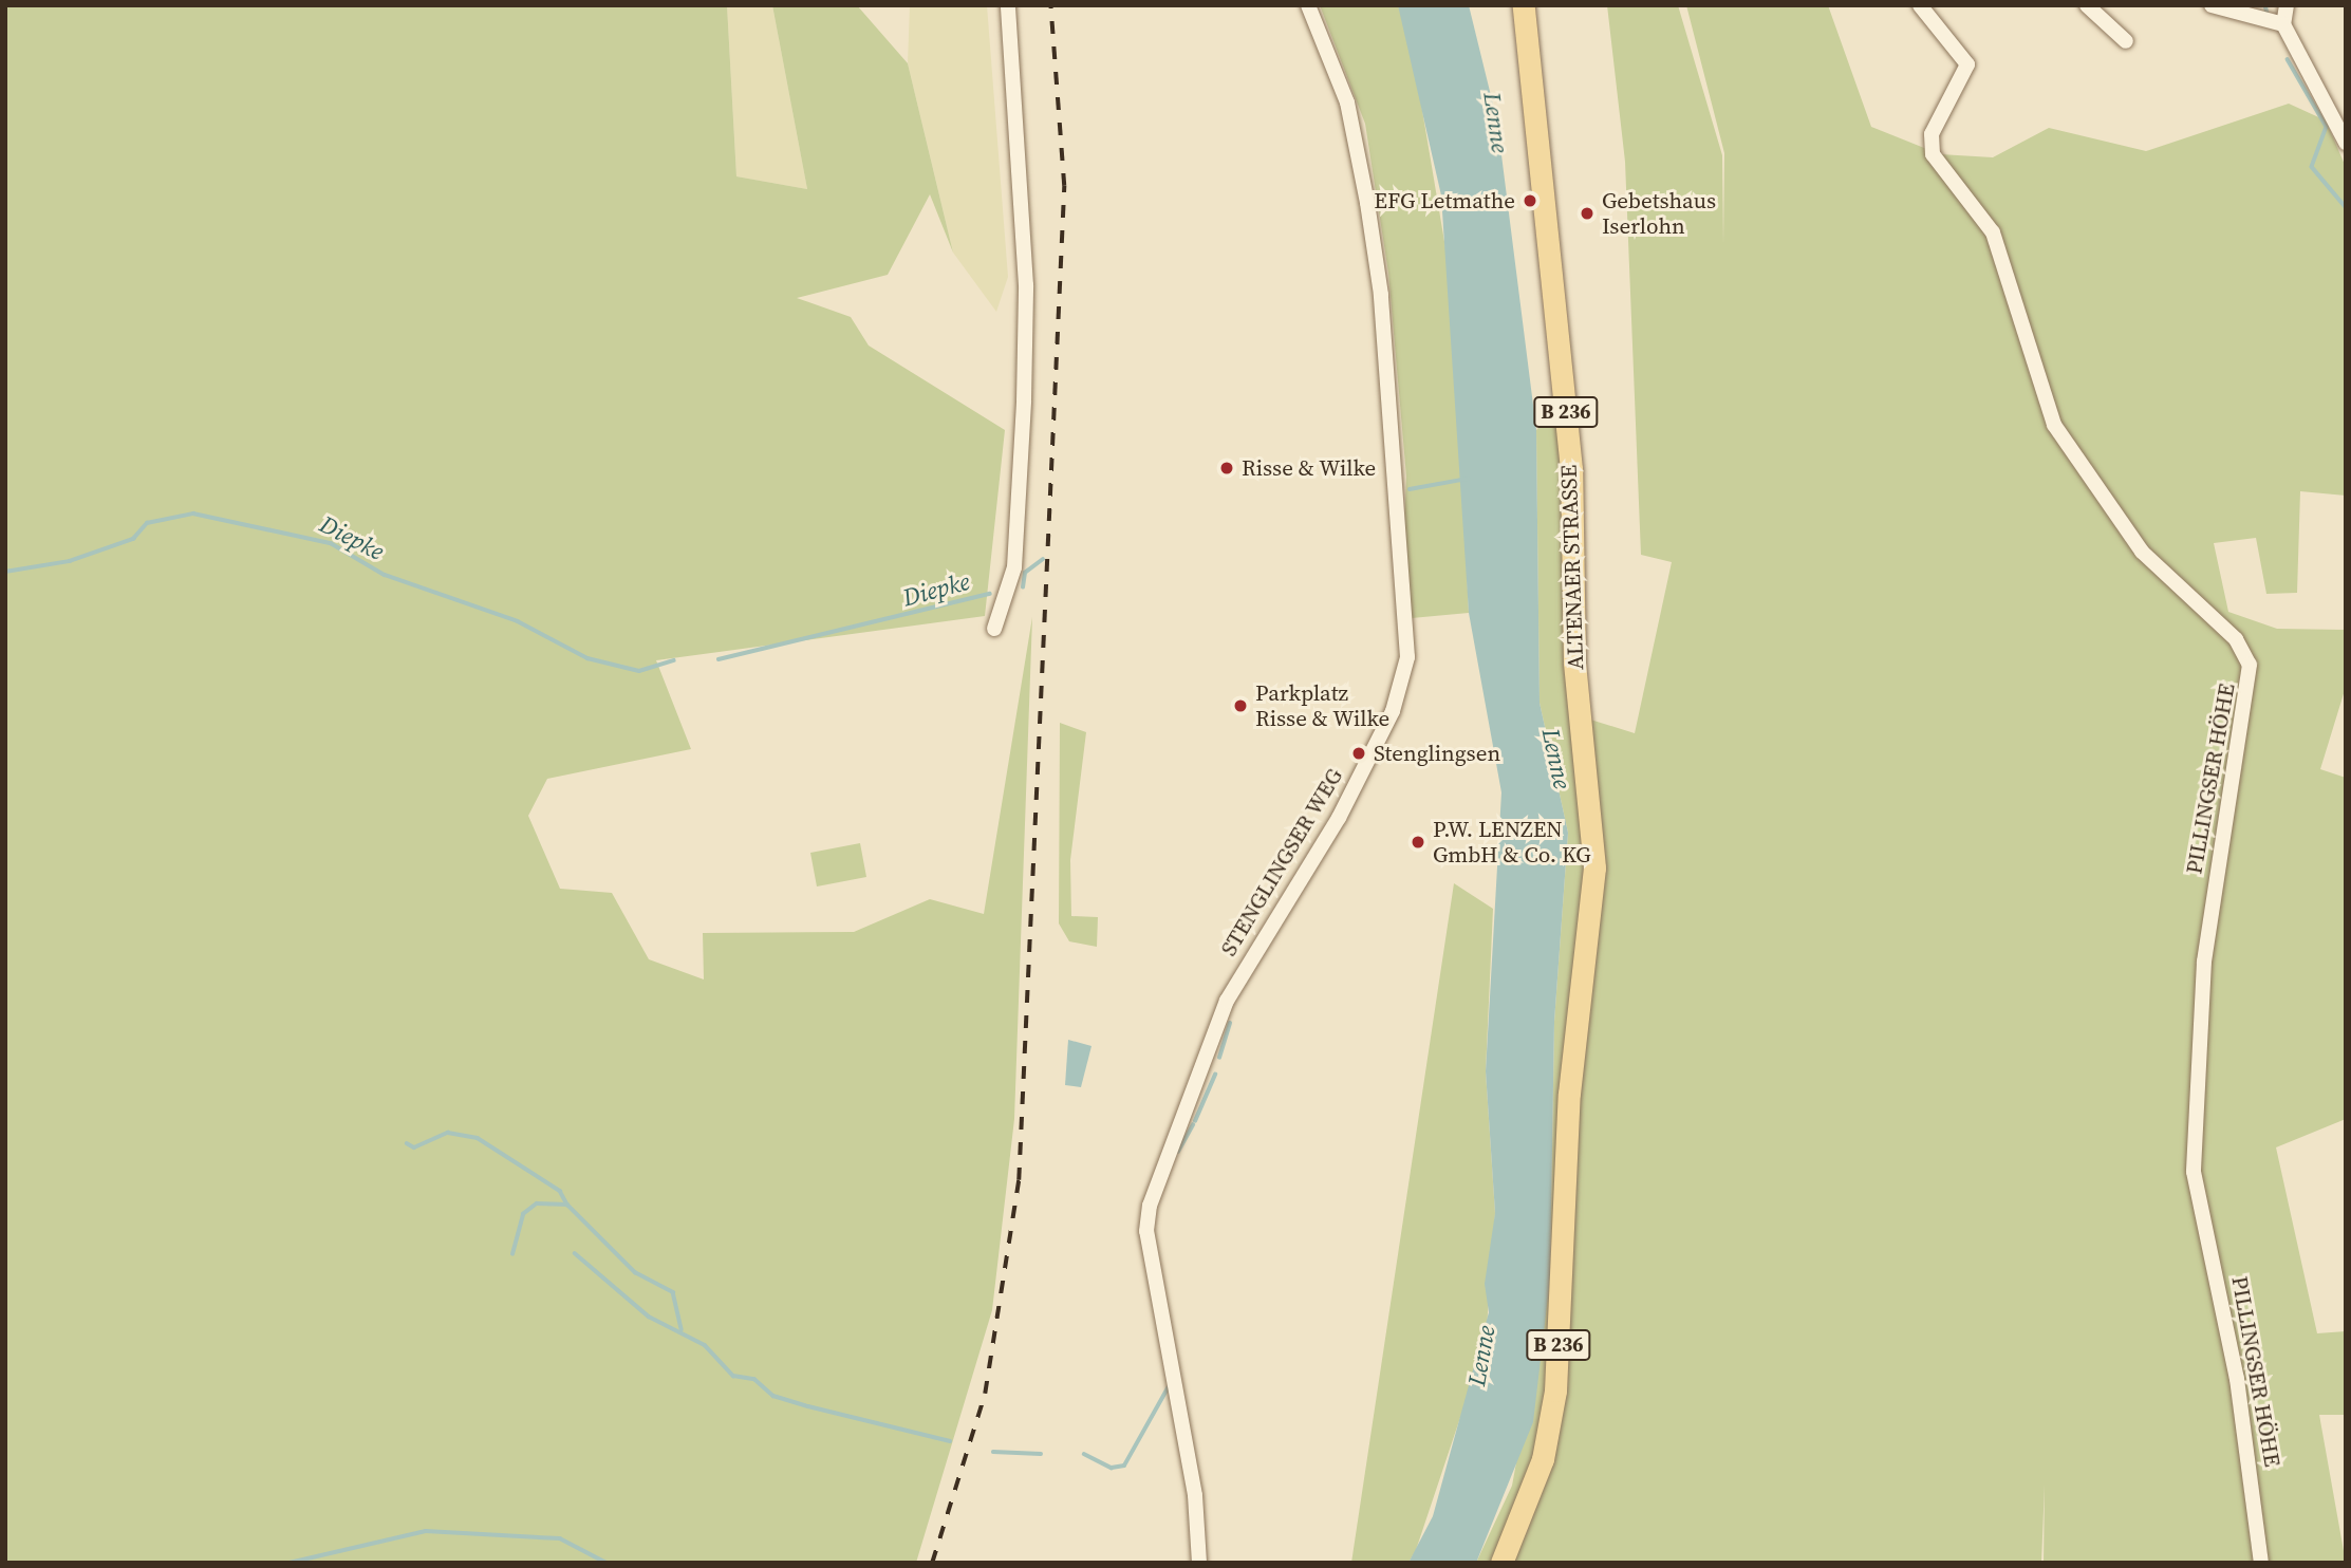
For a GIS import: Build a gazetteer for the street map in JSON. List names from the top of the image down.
{
  "streets": {
    "main road": ["B 236", "ALTENAER STRASSE"],
    "street": ["PILLINGSER HÖHE", "STENGLINGSER WEG"]
  },
  "water": ["Lenne", "Diepke"],
  "places": [
    "EFG Letmathe",
    "Gebetshaus Iserlohn",
    "Risse & Wilke",
    "Parkplatz Risse & Wilke",
    "Stenglingsen",
    "P.W. LENZEN GmbH & Co. KG"
  ]
}
